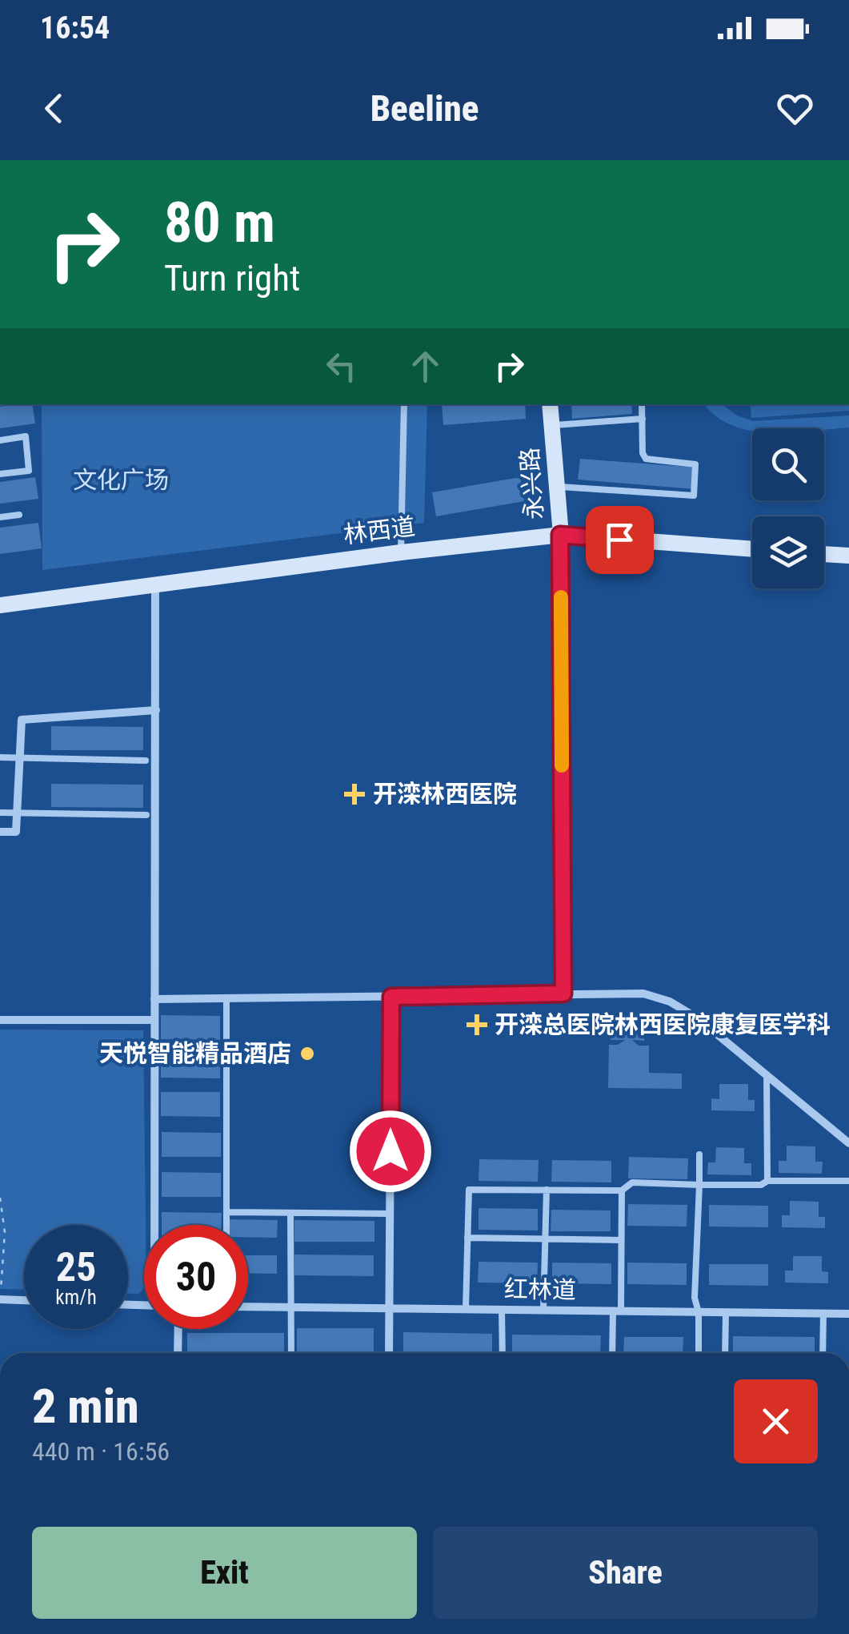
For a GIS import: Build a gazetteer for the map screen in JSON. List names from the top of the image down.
{
  "streets": {
    "main road": ["永兴路", "林西道"],
    "street": ["红林道"]
  },
  "crossings": [
    ["永兴路", "林西道"]
  ],
  "parks": ["文化广场"],
  "places": {
    "health": ["开滦林西医院", "开滦总医院林西医院康复医学科"],
    "other": ["天悦智能精品酒店"]
  },
  "page": {
    "status": "16:54",
    "header": "Beeline",
    "turn": ["80 m", "Turn right"],
    "speed": "25 km/h",
    "limit": "30",
    "heading": ["2 min", "440 m · 16:56"],
    "buttons": ["Exit", "Share"]
  }
}
